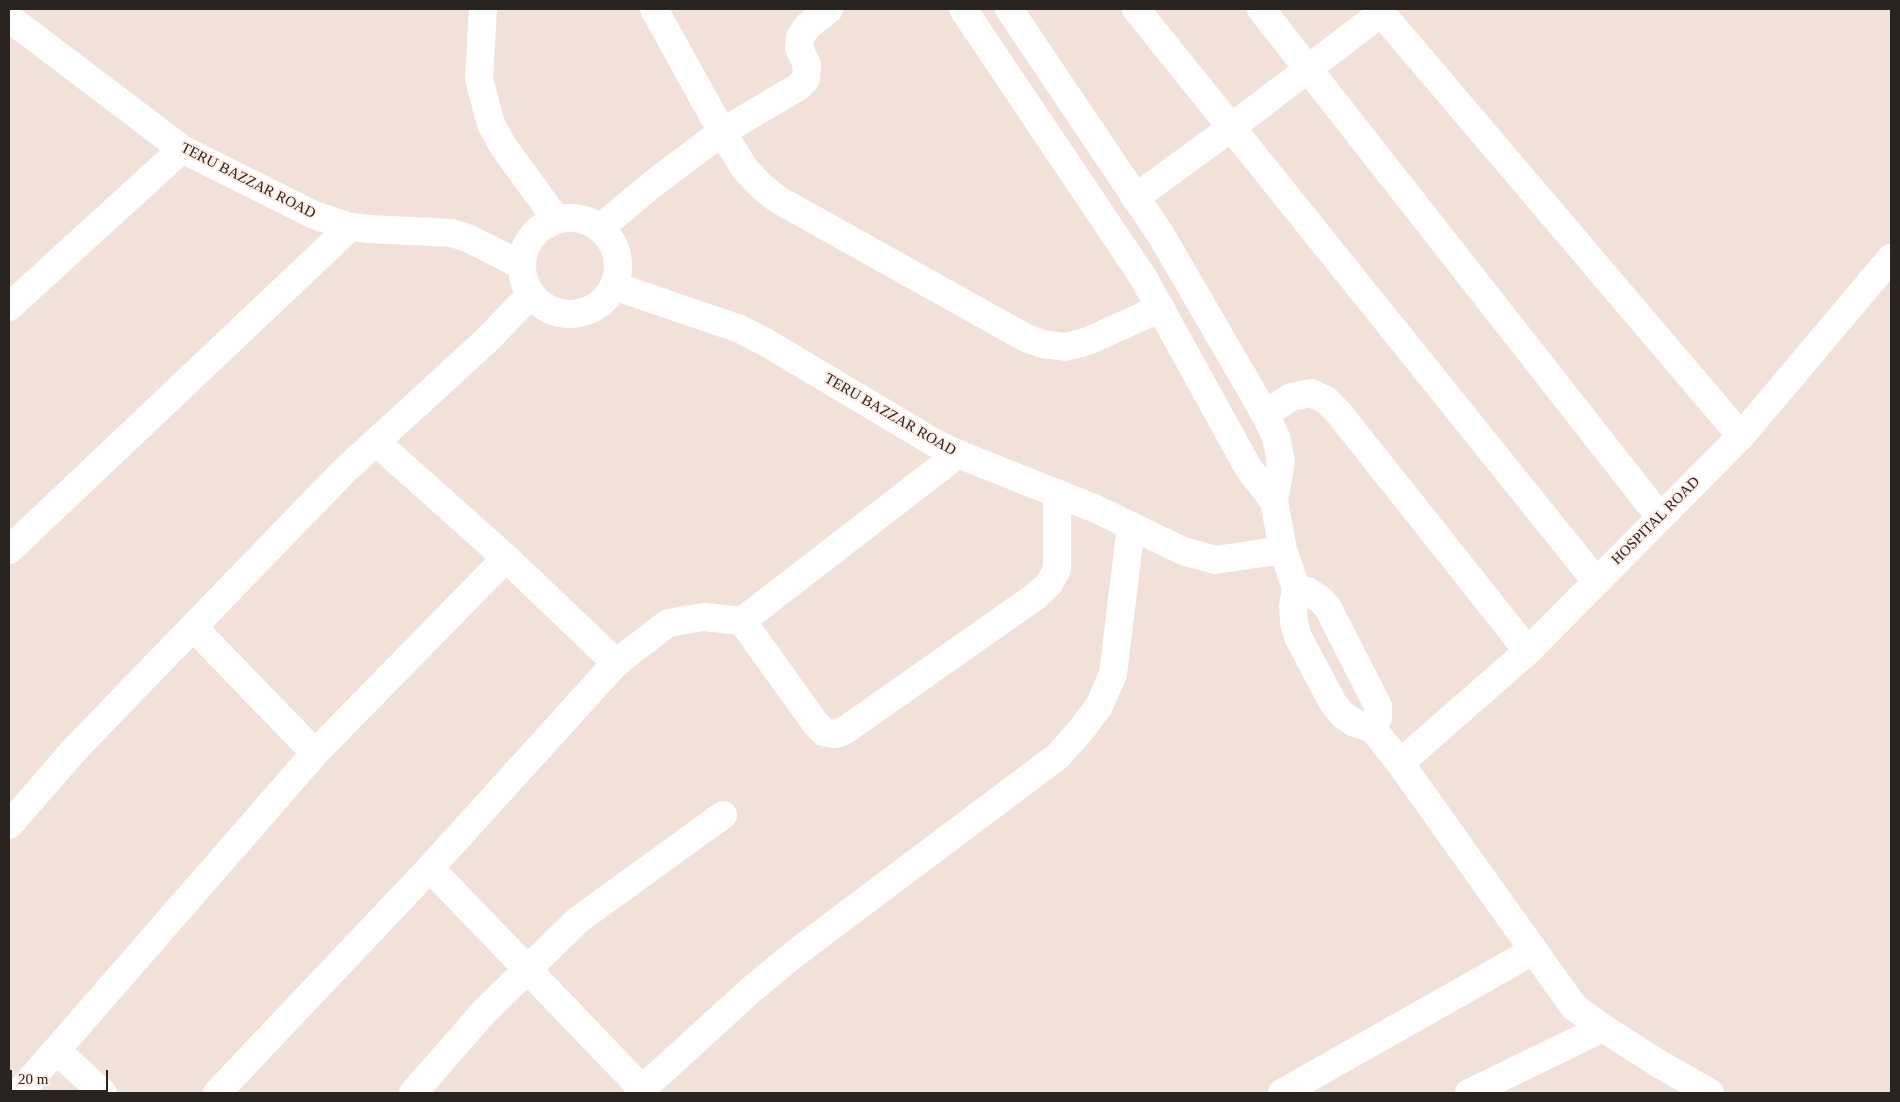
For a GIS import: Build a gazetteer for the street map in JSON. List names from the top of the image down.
{
  "streets": {
    "street": ["TERU BAZZAR ROAD", "HOSPITAL ROAD"]
  },
  "scale_bar": "20 m"
}
